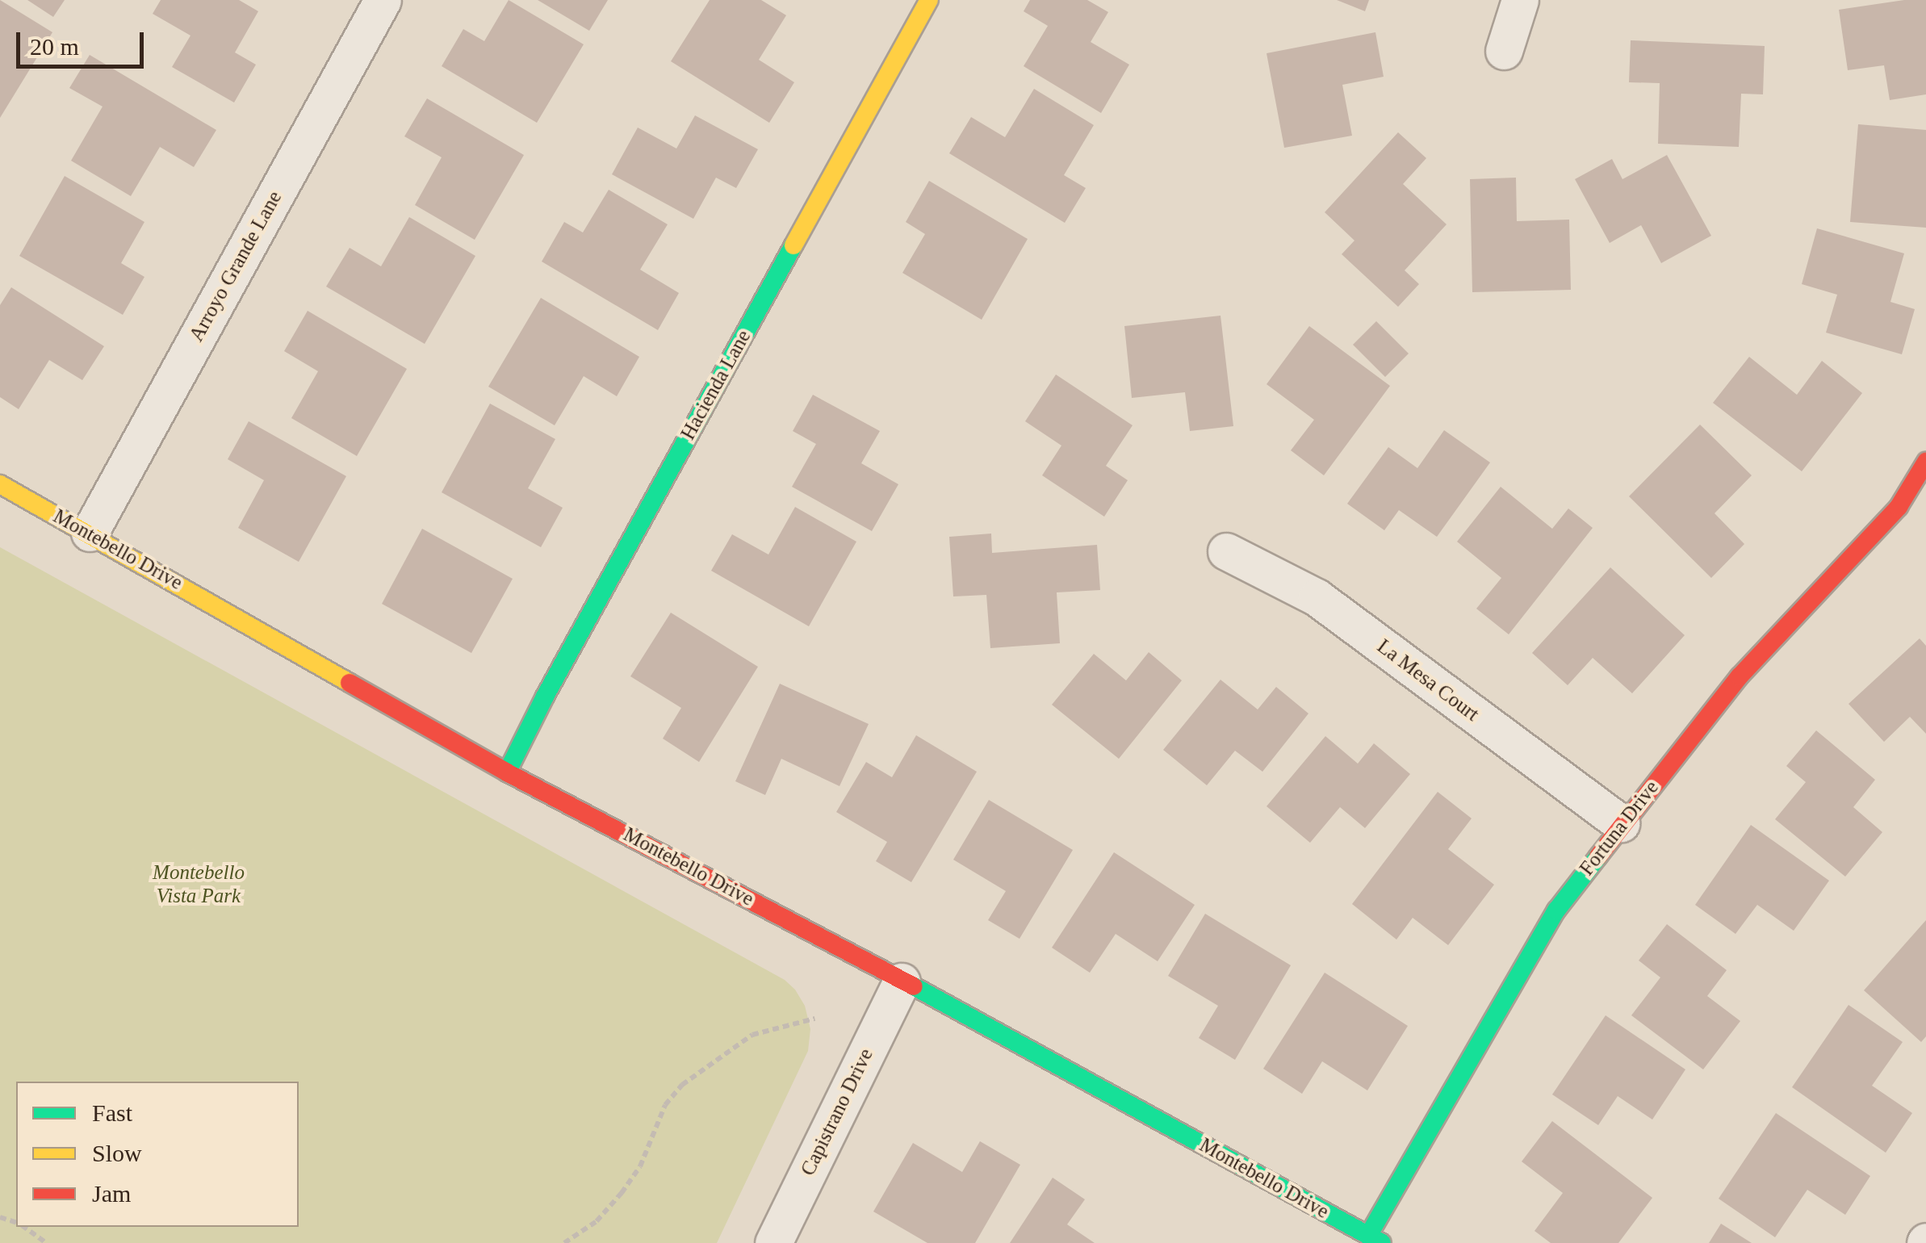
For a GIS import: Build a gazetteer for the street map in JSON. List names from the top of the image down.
{
  "streets": {
    "street": [
      "Arroyo Grande Lane",
      "Hacienda Lane",
      "Montebello Drive",
      "La Mesa Court",
      "Fortuna Drive",
      "Capistrano Drive"
    ]
  },
  "crossings": [
    ["Arroyo Grande Lane", "Montebello Drive"],
    ["Hacienda Lane", "Montebello Drive"],
    ["Montebello Drive", "Fortuna Drive"],
    ["Montebello Drive", "Capistrano Drive"],
    ["La Mesa Court", "Fortuna Drive"]
  ],
  "parks": ["Montebello Vista Park"],
  "legend": ["Fast", "Slow", "Jam"],
  "scale_bar": "20 m"
}
